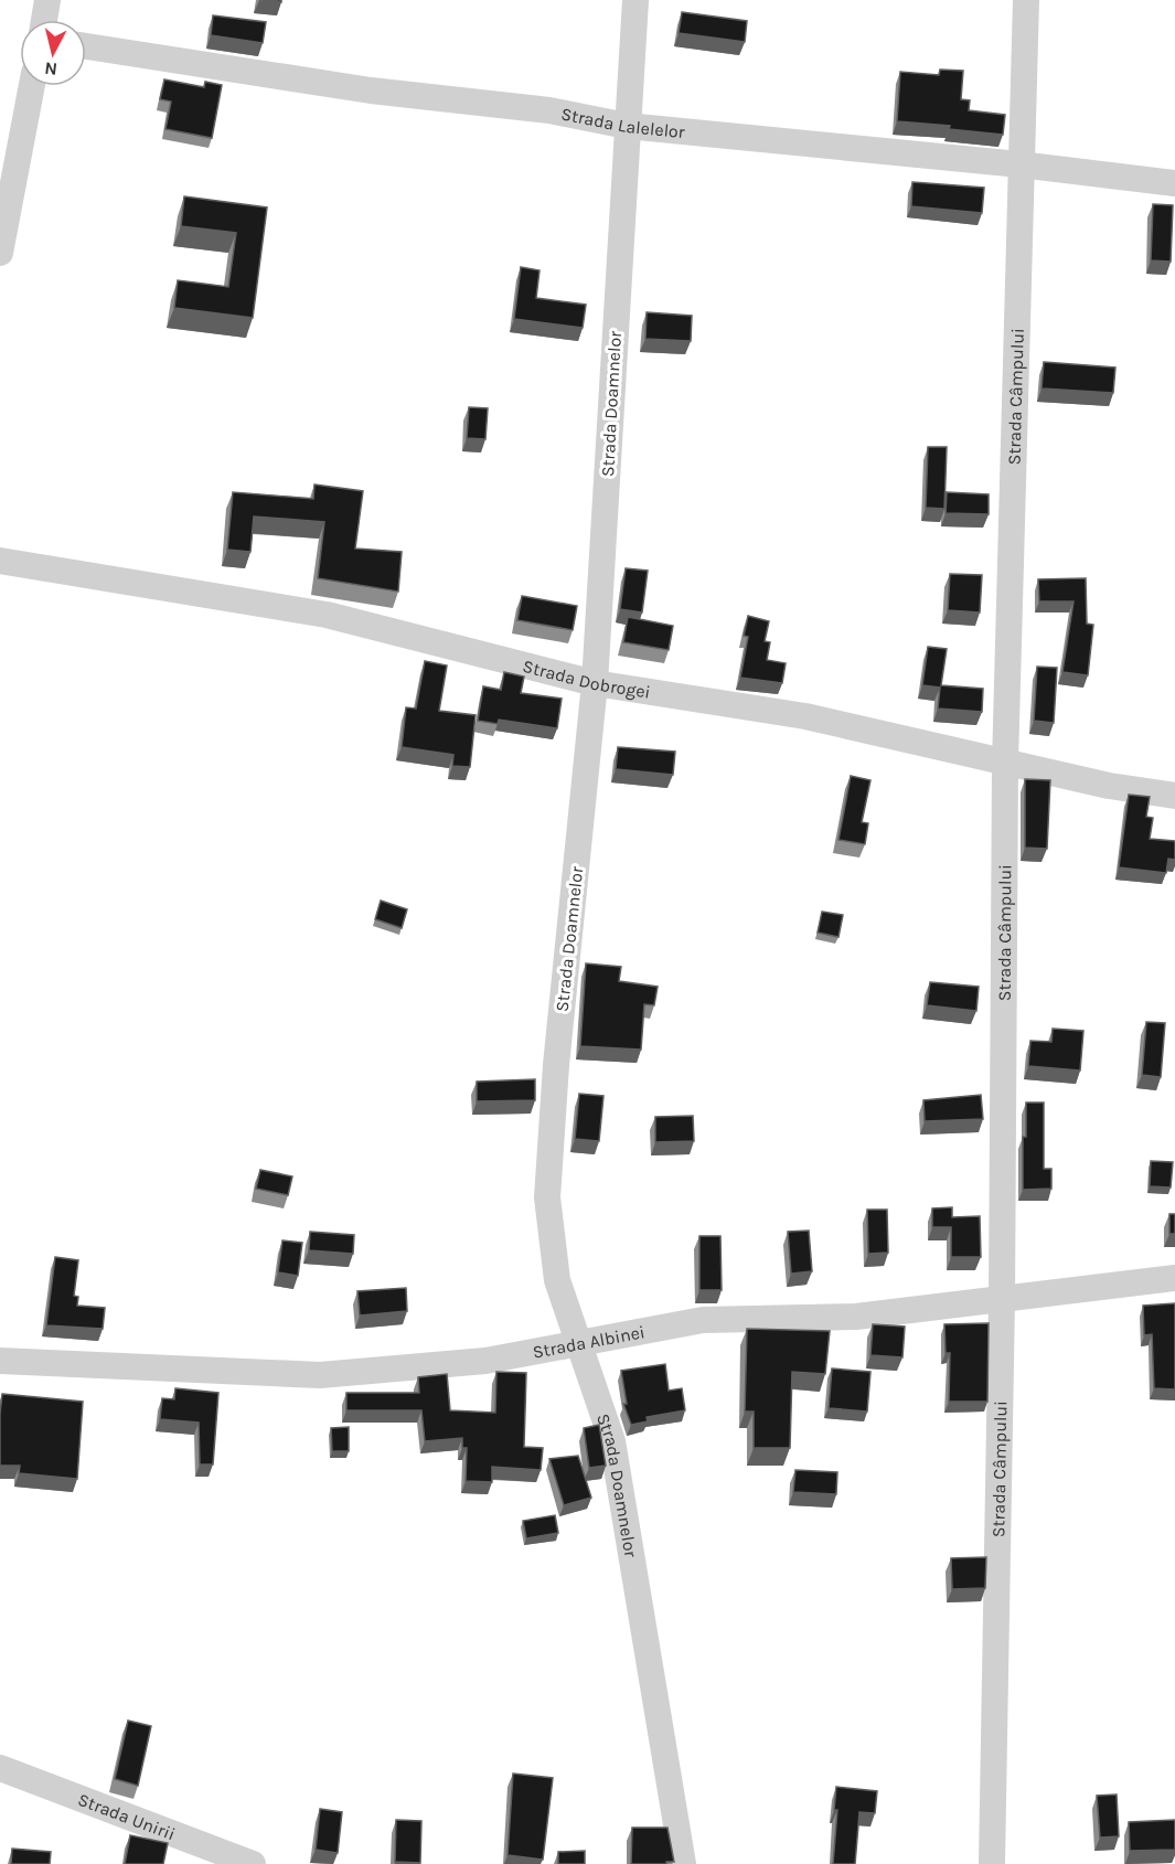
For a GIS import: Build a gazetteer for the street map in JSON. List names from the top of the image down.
{
  "streets": {
    "street": [
      "Strada Lalelelor",
      "Strada Câmpului",
      "Strada Doamnelor",
      "Strada Dobrogei",
      "Strada Albinei",
      "Strada Unirii"
    ]
  },
  "crossings": [
    ["Strada Lalelelor", "Strada Câmpului"],
    ["Strada Lalelelor", "Strada Doamnelor"],
    ["Strada Câmpului", "Strada Dobrogei"],
    ["Strada Câmpului", "Strada Albinei"],
    ["Strada Doamnelor", "Strada Dobrogei"],
    ["Strada Doamnelor", "Strada Albinei"]
  ],
  "north": "bottom"
}
